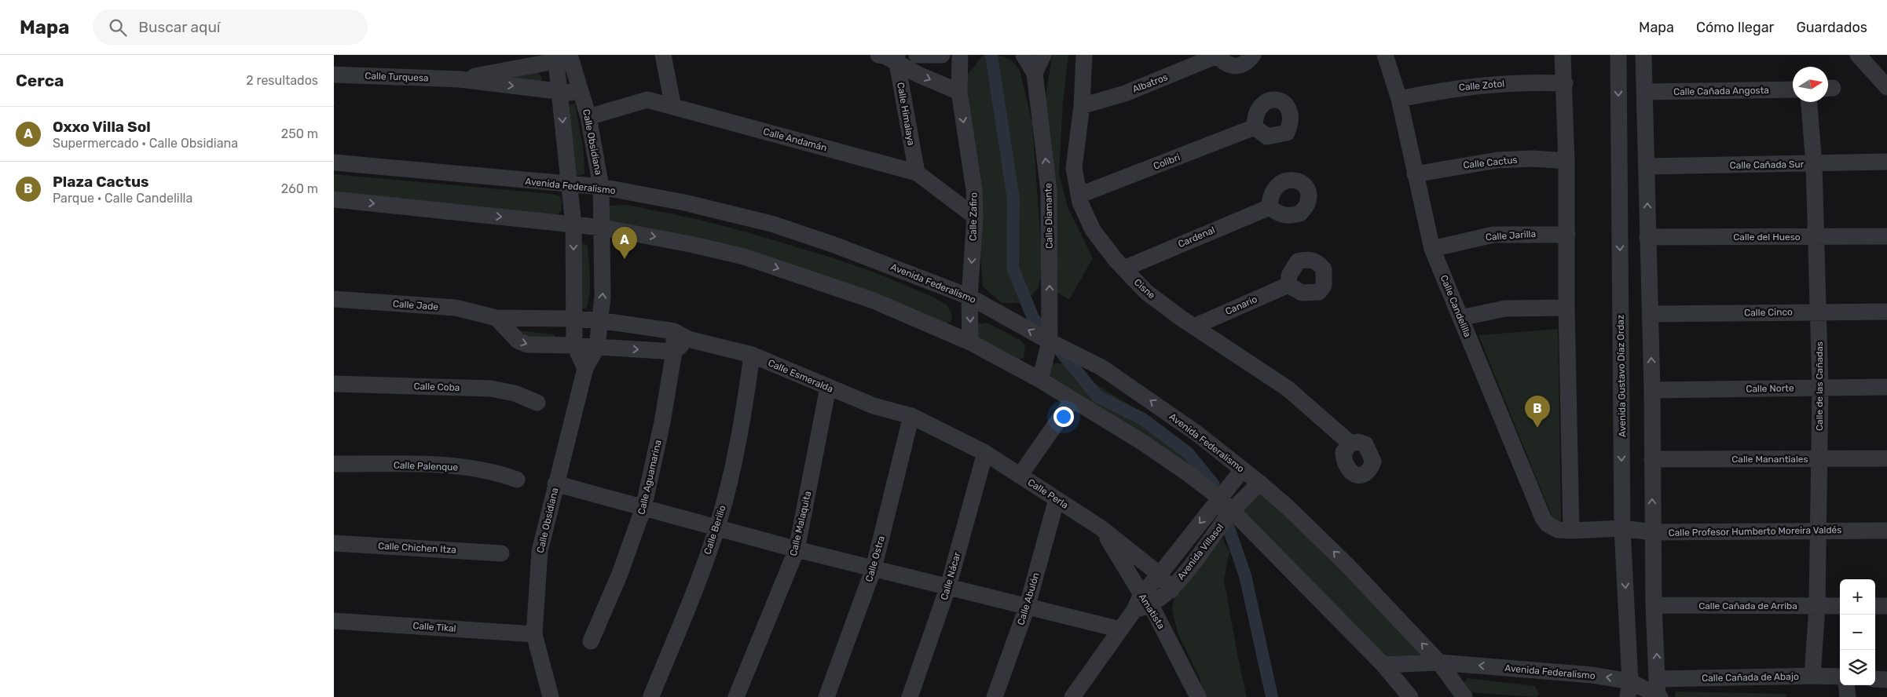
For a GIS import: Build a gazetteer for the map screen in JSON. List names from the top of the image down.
{
  "streets": {
    "street": [
      "Calle Turquesa",
      "Albatros",
      "Calle Zotol",
      "Calle Cañada Angosta",
      "Calle Himalaya",
      "Calle Andamán",
      "Calle Obsidiana",
      "Colibri",
      "Calle Cactus",
      "Calle Cañada Sur",
      "Avenida Federalismo",
      "Calle Diamante",
      "Calle Zafiro",
      "Calle Jarilla",
      "Cardenal",
      "Calle del Hueso",
      "Cisne",
      "Calle Jade",
      "Canario",
      "Calle Candelilla",
      "Calle Cinco",
      "Calle Esmeralda",
      "Avenida Gustavo Díaz Ordaz",
      "Calle de las Cañadas",
      "Calle Coba",
      "Calle Norte",
      "Calle Manantiales",
      "Calle Palenque",
      "Calle Aguamarina",
      "Calle Perla",
      "Calle Malaquita",
      "Calle Berilio",
      "Calle Profesor Humberto Moreira Valdés",
      "Calle Chichen Itza",
      "Avenida Villasol",
      "Calle Ostra",
      "Calle Nácar",
      "Calle Abulón",
      "Calle Cañada de Arriba",
      "Amatista",
      "Calle Tikal",
      "Calle Cañada de Abajo"
    ]
  },
  "crossings": [
    ["Calle Turquesa", "Calle Obsidiana"],
    ["Albatros", "Cisne"],
    ["Calle Zotol", "Calle Candelilla"],
    ["Calle Himalaya", "Calle Andamán"],
    ["Calle Andamán", "Calle Obsidiana"],
    ["Calle Obsidiana", "Avenida Federalismo"],
    ["Calle Obsidiana", "Calle Jade"],
    ["Calle Obsidiana", "Calle Esmeralda"],
    ["Calle Obsidiana", "Calle Tikal"],
    ["Colibri", "Cisne"],
    ["Calle Cactus", "Calle Candelilla"],
    ["Calle Cañada Sur", "Calle de las Cañadas"],
    ["Avenida Federalismo", "Calle Diamante"],
    ["Avenida Federalismo", "Calle Zafiro"],
    ["Avenida Federalismo", "Avenida Gustavo Díaz Ordaz"],
    ["Avenida Federalismo", "Avenida Villasol"],
    ["Avenida Federalismo", "Calle Cañada de Abajo"],
    ["Calle Jarilla", "Calle Candelilla"],
    ["Cardenal", "Cisne"],
    ["Calle del Hueso", "Calle de las Cañadas"],
    ["Cisne", "Canario"],
    ["Calle Jade", "Calle Esmeralda"],
    ["Calle Candelilla", "Avenida Gustavo Díaz Ordaz"],
    ["Calle Candelilla", "Calle Profesor Humberto Moreira Valdés"],
    ["Calle Cinco", "Calle de las Cañadas"],
    ["Calle Esmeralda", "Calle Perla"],
    ["Calle Esmeralda", "Calle Malaquita"],
    ["Calle Esmeralda", "Calle Berilio"],
    ["Calle Esmeralda", "Calle Ostra"],
    ["Avenida Gustavo Díaz Ordaz", "Calle Profesor Humberto Moreira Valdés"],
    ["Calle de las Cañadas", "Calle Norte"],
    ["Calle de las Cañadas", "Calle Manantiales"],
    ["Calle de las Cañadas", "Calle Profesor Humberto Moreira Valdés"],
    ["Calle de las Cañadas", "Calle Cañada de Arriba"],
    ["Calle de las Cañadas", "Calle Cañada de Abajo"],
    ["Calle Perla", "Avenida Villasol"],
    ["Calle Perla", "Calle Ostra"],
    ["Calle Perla", "Calle Nácar"],
    ["Calle Perla", "Calle Abulón"],
    ["Calle Perla", "Amatista"],
    ["Avenida Villasol", "Amatista"]
  ],
  "one_way": ["Calle Diamante", "Calle Zafiro"],
  "north": "right",
  "page": {
    "header": "Mapa",
    "search": "Buscar aquí",
    "nav": ["Mapa", "Cómo llegar", "Guardados"],
    "heading": ["Cerca", "2 resultados"],
    "list": [
      {
        "mark": "A",
        "name": "Oxxo Villa Sol",
        "note": "Supermercado · Calle Obsidiana",
        "value": "250 m"
      },
      {
        "mark": "B",
        "name": "Plaza Cactus",
        "note": "Parque · Calle Candelilla",
        "value": "260 m"
      }
    ],
    "pins": ["A", "B"],
    "map_buttons": ["+", "−"]
  }
}
